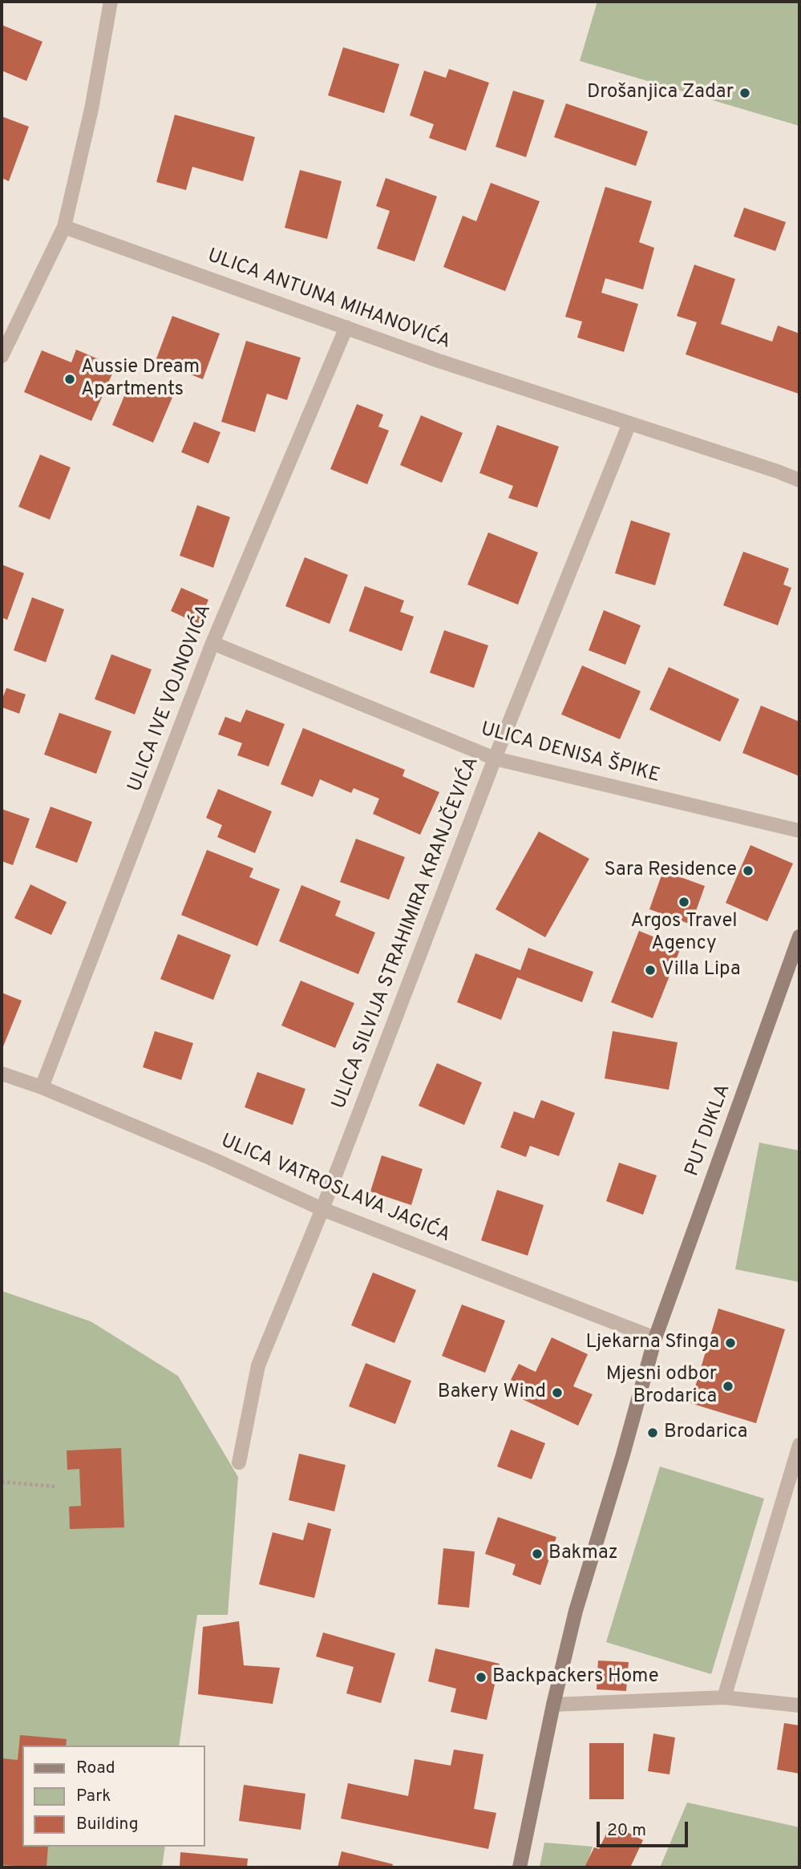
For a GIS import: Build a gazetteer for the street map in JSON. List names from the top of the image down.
{
  "streets": {
    "street": [
      "ULICA ANTUNA MIHANOVIĆA",
      "ULICA IVE VOJNOVIĆA",
      "ULICA DENISA ŠPIKE",
      "ULICA SILVIJA STRAHIMIRA KRANJČEVIĆA",
      "PUT DIKLA",
      "ULICA VATROSLAVA JAGIĆA"
    ]
  },
  "crossings": [
    ["ULICA ANTUNA MIHANOVIĆA", "ULICA IVE VOJNOVIĆA"],
    ["ULICA ANTUNA MIHANOVIĆA", "ULICA SILVIJA STRAHIMIRA KRANJČEVIĆA"],
    ["ULICA IVE VOJNOVIĆA", "ULICA DENISA ŠPIKE"],
    ["ULICA IVE VOJNOVIĆA", "ULICA VATROSLAVA JAGIĆA"],
    ["ULICA DENISA ŠPIKE", "ULICA SILVIJA STRAHIMIRA KRANJČEVIĆA"],
    ["ULICA SILVIJA STRAHIMIRA KRANJČEVIĆA", "ULICA VATROSLAVA JAGIĆA"],
    ["PUT DIKLA", "ULICA VATROSLAVA JAGIĆA"]
  ],
  "places": [
    "Drošanjica Zadar",
    "Aussie Dream Apartments",
    "Sara Residence",
    "Argos Travel Agency",
    "Villa Lipa",
    "Ljekarna Sfinga",
    "Mjesni odbor Brodarica",
    "Bakery Wind",
    "Brodarica",
    "Bakmaz",
    "Backpackers Home"
  ],
  "legend": ["Road", "Park", "Building"],
  "scale_bar": "20 m"
}
